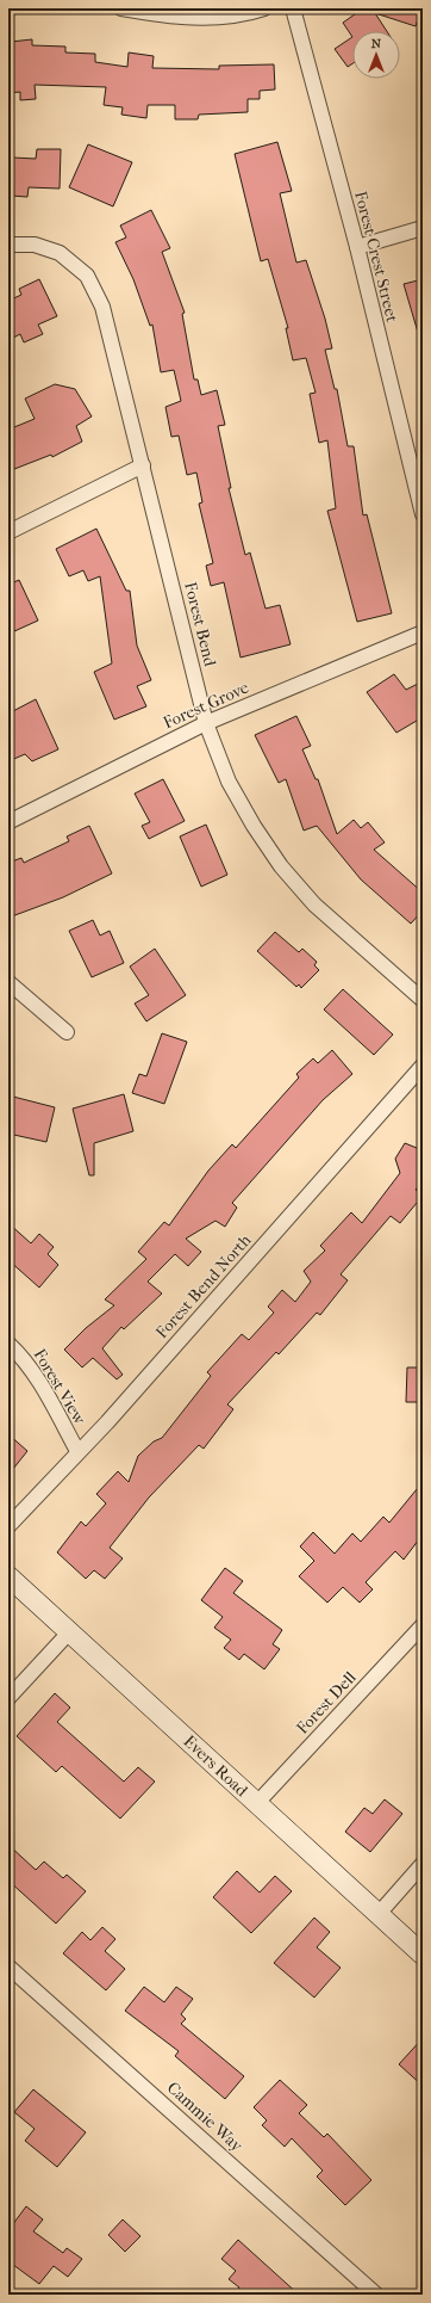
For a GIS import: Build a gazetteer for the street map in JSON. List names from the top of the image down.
{
  "streets": {
    "main road": ["Evers Road"],
    "street": [
      "Forest Crest Street",
      "Forest Bend",
      "Forest Grove",
      "Forest Bend North",
      "Forest View",
      "Forest Dell",
      "Cammie Way"
    ]
  },
  "crossings": [
    ["Forest Bend", "Forest Grove"],
    ["Forest Bend North", "Forest View"],
    ["Forest Dell", "Evers Road"]
  ],
  "north": "top"
}
